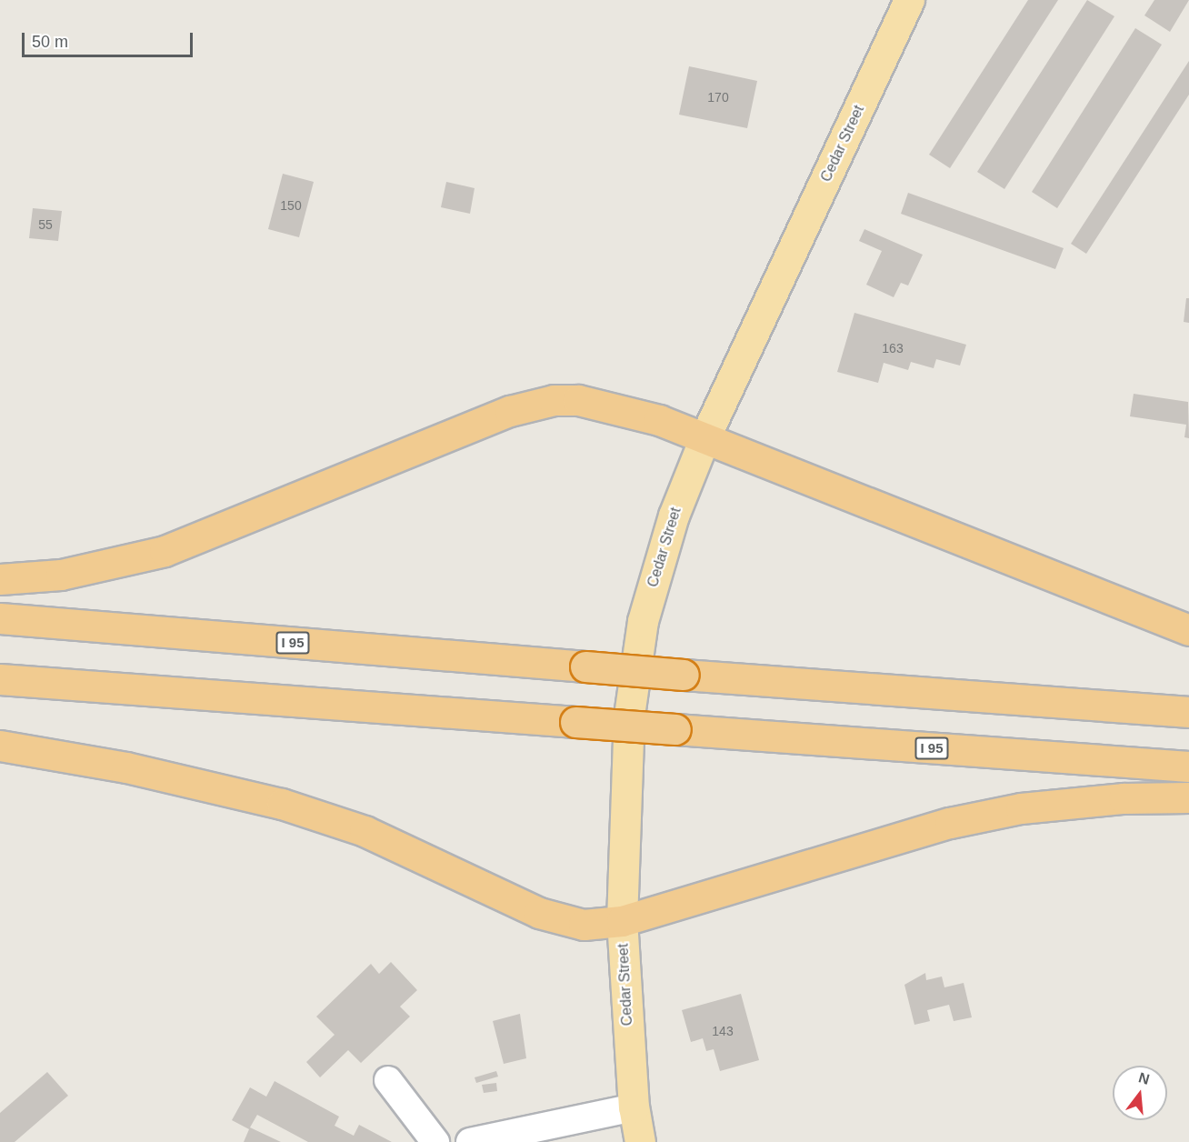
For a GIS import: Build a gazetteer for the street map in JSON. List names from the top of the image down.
{
  "streets": {
    "highway": ["I 95"],
    "main road": ["Cedar Street"]
  },
  "house_numbers": [
    "170",
    "150",
    "55",
    "163",
    "143"
  ],
  "scale_bar": "50 m",
  "north": "top"
}
